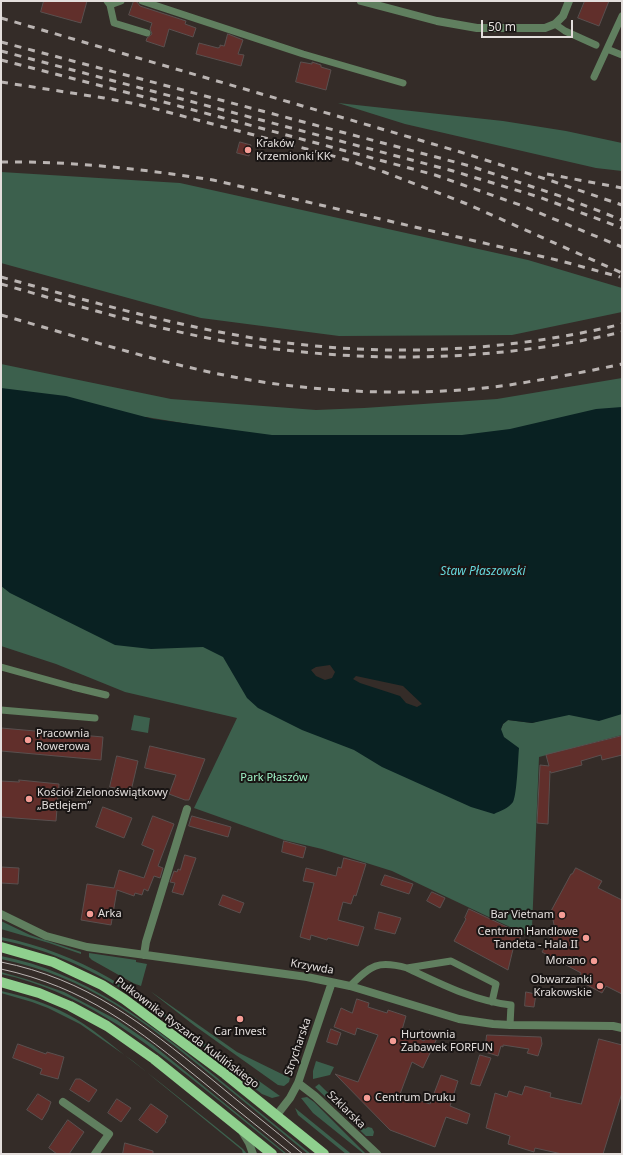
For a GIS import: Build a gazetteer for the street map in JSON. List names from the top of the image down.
{
  "streets": {
    "main road": ["Pułkownika Ryszarda Kuklińskiego"],
    "street": ["Krzywda", "Strycharska", "Szklarska"]
  },
  "crossings": [
    ["Krzywda", "Strycharska"],
    ["Pułkownika Ryszarda Kuklińskiego", "Strycharska"],
    ["Strycharska", "Szklarska"]
  ],
  "water": ["Staw Płaszowski"],
  "parks": ["Park Płaszów"],
  "places": [
    "Kraków Krzemionki KK",
    "Pracownia Rowerowa",
    "Kościół Zielonoświątkowy „Betlejem”",
    "Arka",
    "Bar Vietnam",
    "Centrum Handlowe Tandeta - Hala II",
    "Morano",
    "Obwarzanki Krakowskie",
    "Car Invest",
    "Hurtownia Zabawek FORFUN",
    "Centrum Druku"
  ],
  "scale_bar": "50 m"
}
